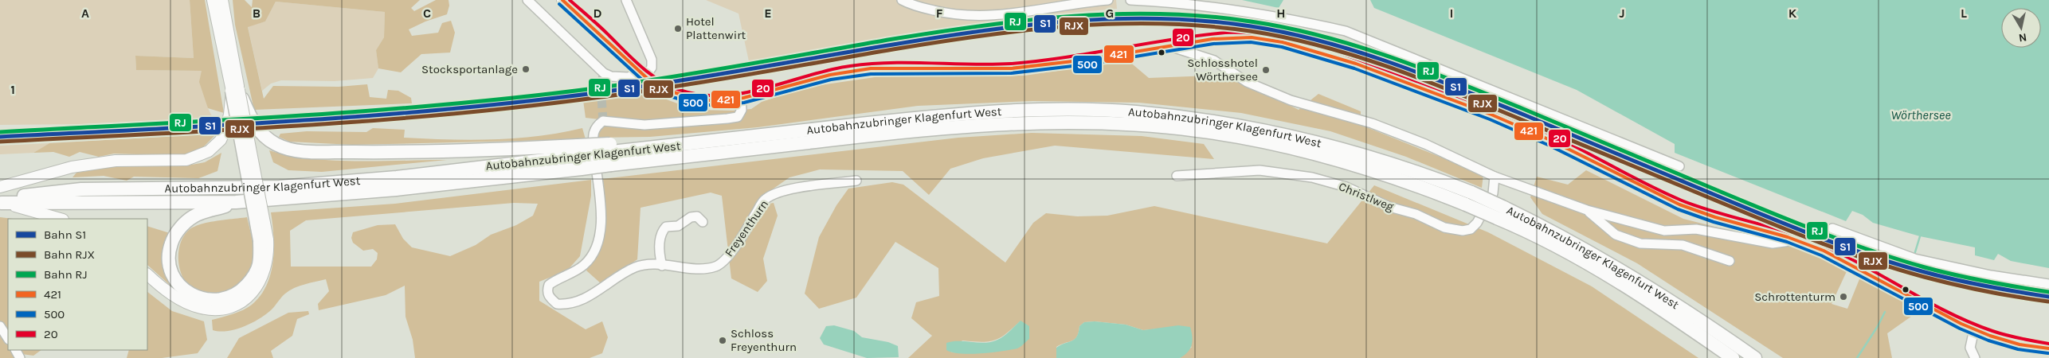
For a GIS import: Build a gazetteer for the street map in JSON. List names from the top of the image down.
{
  "streets": {
    "highway": ["Autobahnzubringer Klagenfurt West"],
    "street": ["Christlweg", "Freyenthurn"]
  },
  "water": ["Wörthersee"],
  "places": [
    "Hotel Plattenwirt",
    "Stocksportanlage",
    "Schlosshotel Wörthersee",
    "Schrottenturm",
    "Schloss Freyenthurn"
  ],
  "lines": [
    "transit line 421",
    "transit line 20",
    "transit line 500",
    "rail line RJ",
    "rail line S1",
    "rail line RJX"
  ],
  "legend": [
    "Bahn S1",
    "Bahn RJX",
    "Bahn RJ",
    "421",
    "500",
    "20"
  ],
  "north": "bottom",
  "grid": {
    "columns": [
      "A",
      "B",
      "C",
      "D",
      "E",
      "F",
      "G",
      "H",
      "I",
      "J",
      "K",
      "L"
    ],
    "rows": ["1"]
  }
}
